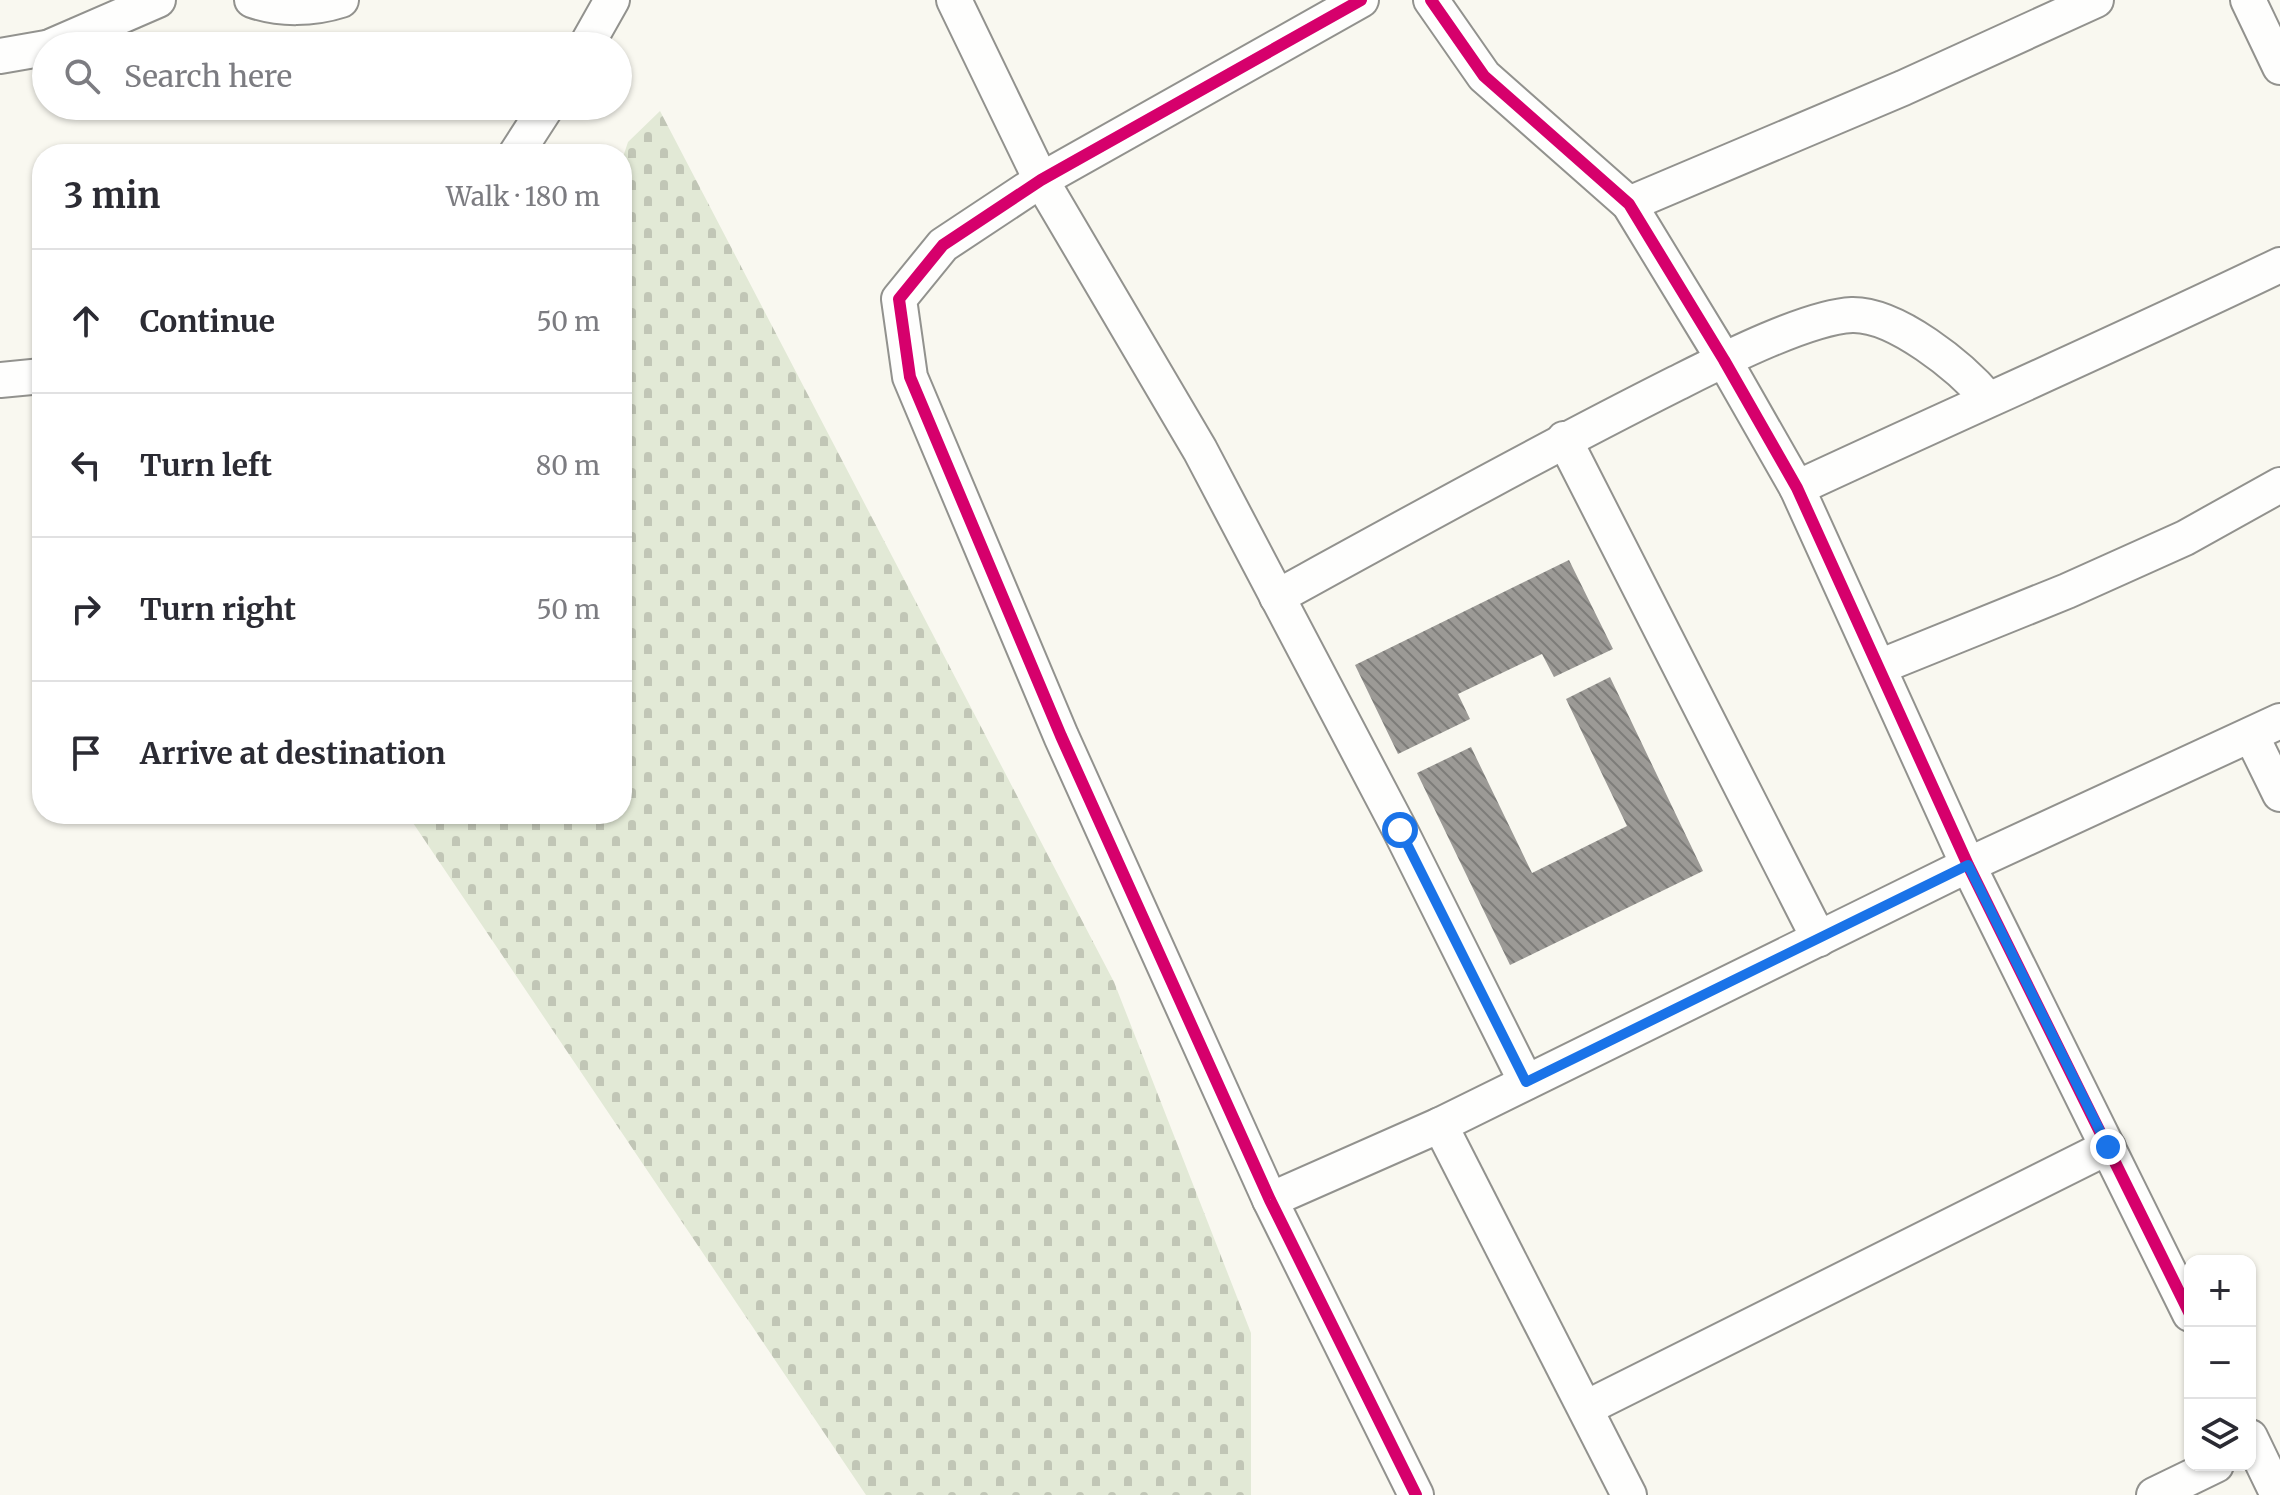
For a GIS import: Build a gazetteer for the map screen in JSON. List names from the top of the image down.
{
  "page": {
    "search": "Search here",
    "heading": ["3 min", "Walk · 180 m"],
    "list": [
      ["Continue", "50 m"],
      ["Turn left", "80 m"],
      ["Turn right", "50 m"],
      "Arrive at destination"
    ],
    "map_buttons": ["+", "−"]
  }
}
